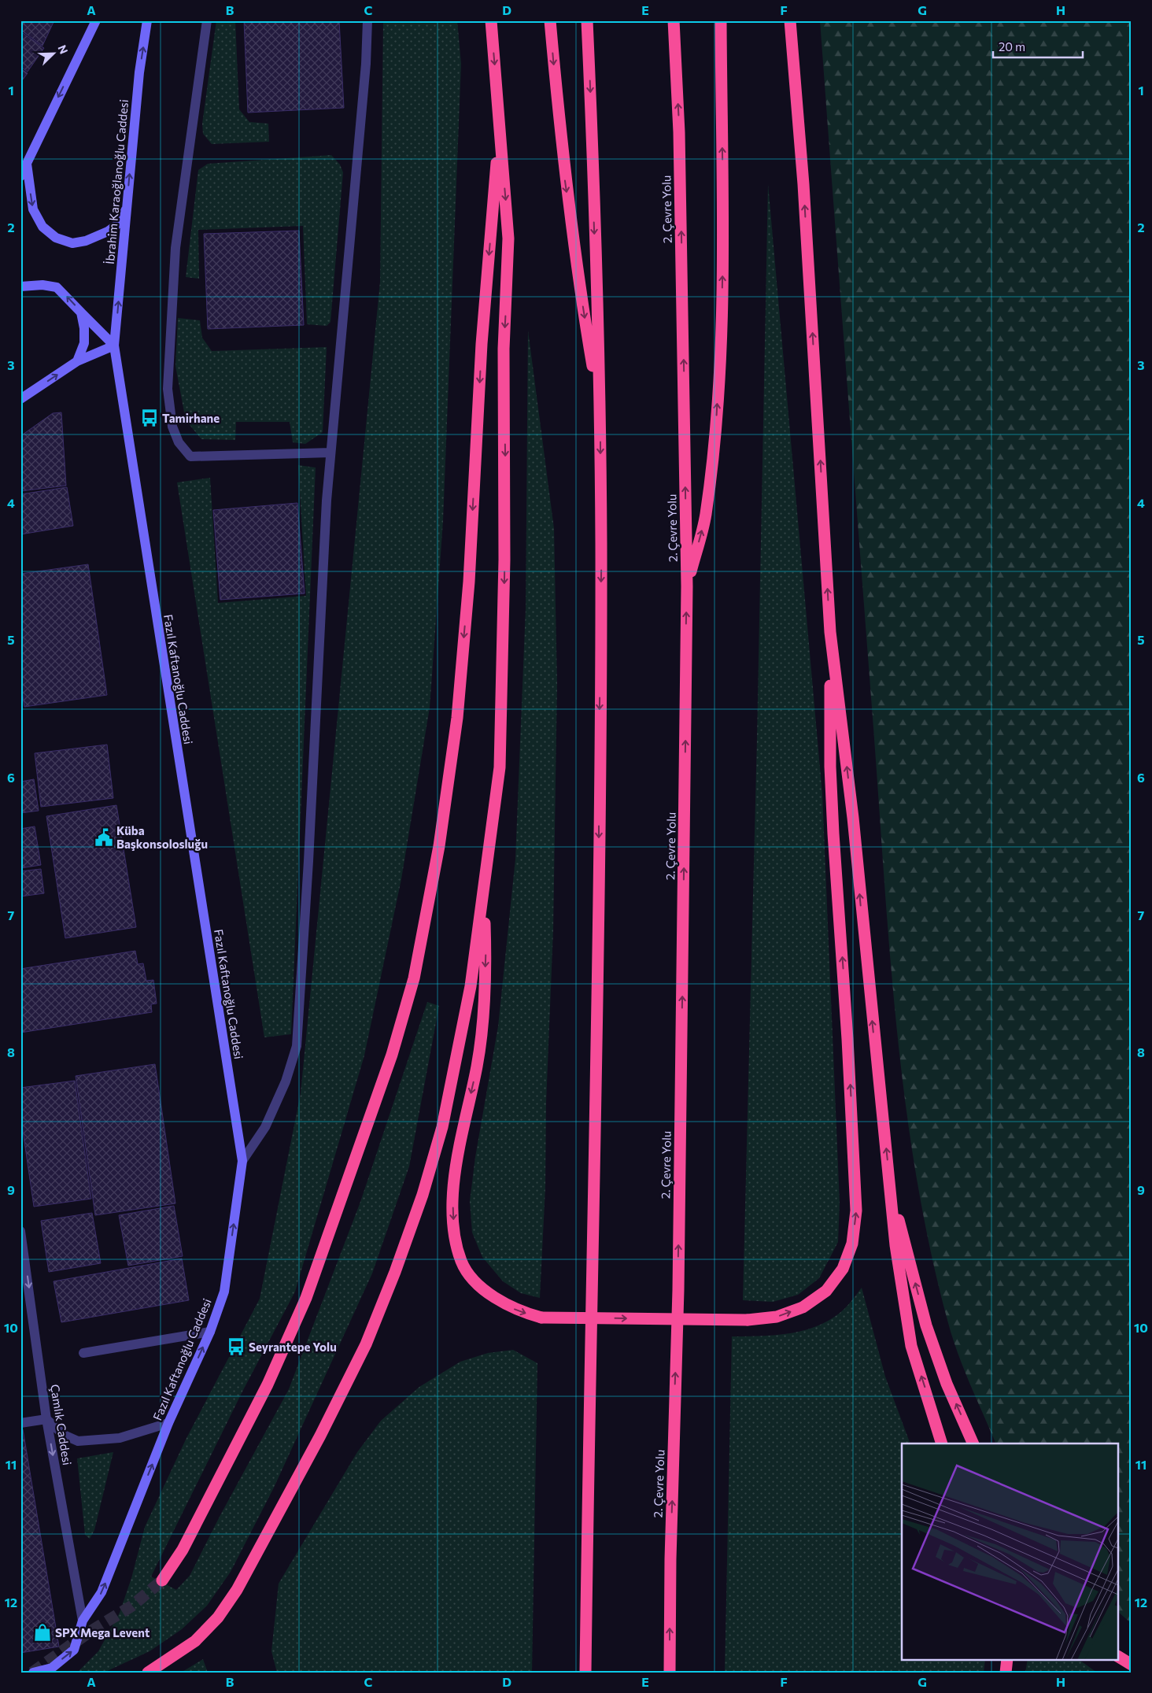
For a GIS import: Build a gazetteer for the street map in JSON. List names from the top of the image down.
{
  "streets": {
    "highway": ["2. Çevre Yolu"],
    "street": ["İbrahim Karaoğlanoğlu Caddesi", "Fazıl Kaftanoğlu Caddesi", "Çamlık Caddesi"]
  },
  "crossings": [
    ["İbrahim Karaoğlanoğlu Caddesi", "Fazıl Kaftanoğlu Caddesi"],
    ["Fazıl Kaftanoğlu Caddesi", "Çamlık Caddesi"]
  ],
  "one_way": ["Fazıl Kaftanoğlu Caddesi", "Çamlık Caddesi"],
  "places": {
    "bus stop": ["Tamirhane", "Seyrantepe Yolu"],
    "public building": ["Küba Başkonsolosluğu"],
    "shop": ["SPX Mega Levent"]
  },
  "scale_bar": "20 m",
  "north": "top right",
  "grid": {
    "columns": [
      "A",
      "B",
      "C",
      "D",
      "E",
      "F",
      "G",
      "H"
    ],
    "rows": [
      "1",
      "2",
      "3",
      "4",
      "5",
      "6",
      "7",
      "8",
      "9",
      "10",
      "11",
      "12"
    ]
  }
}
